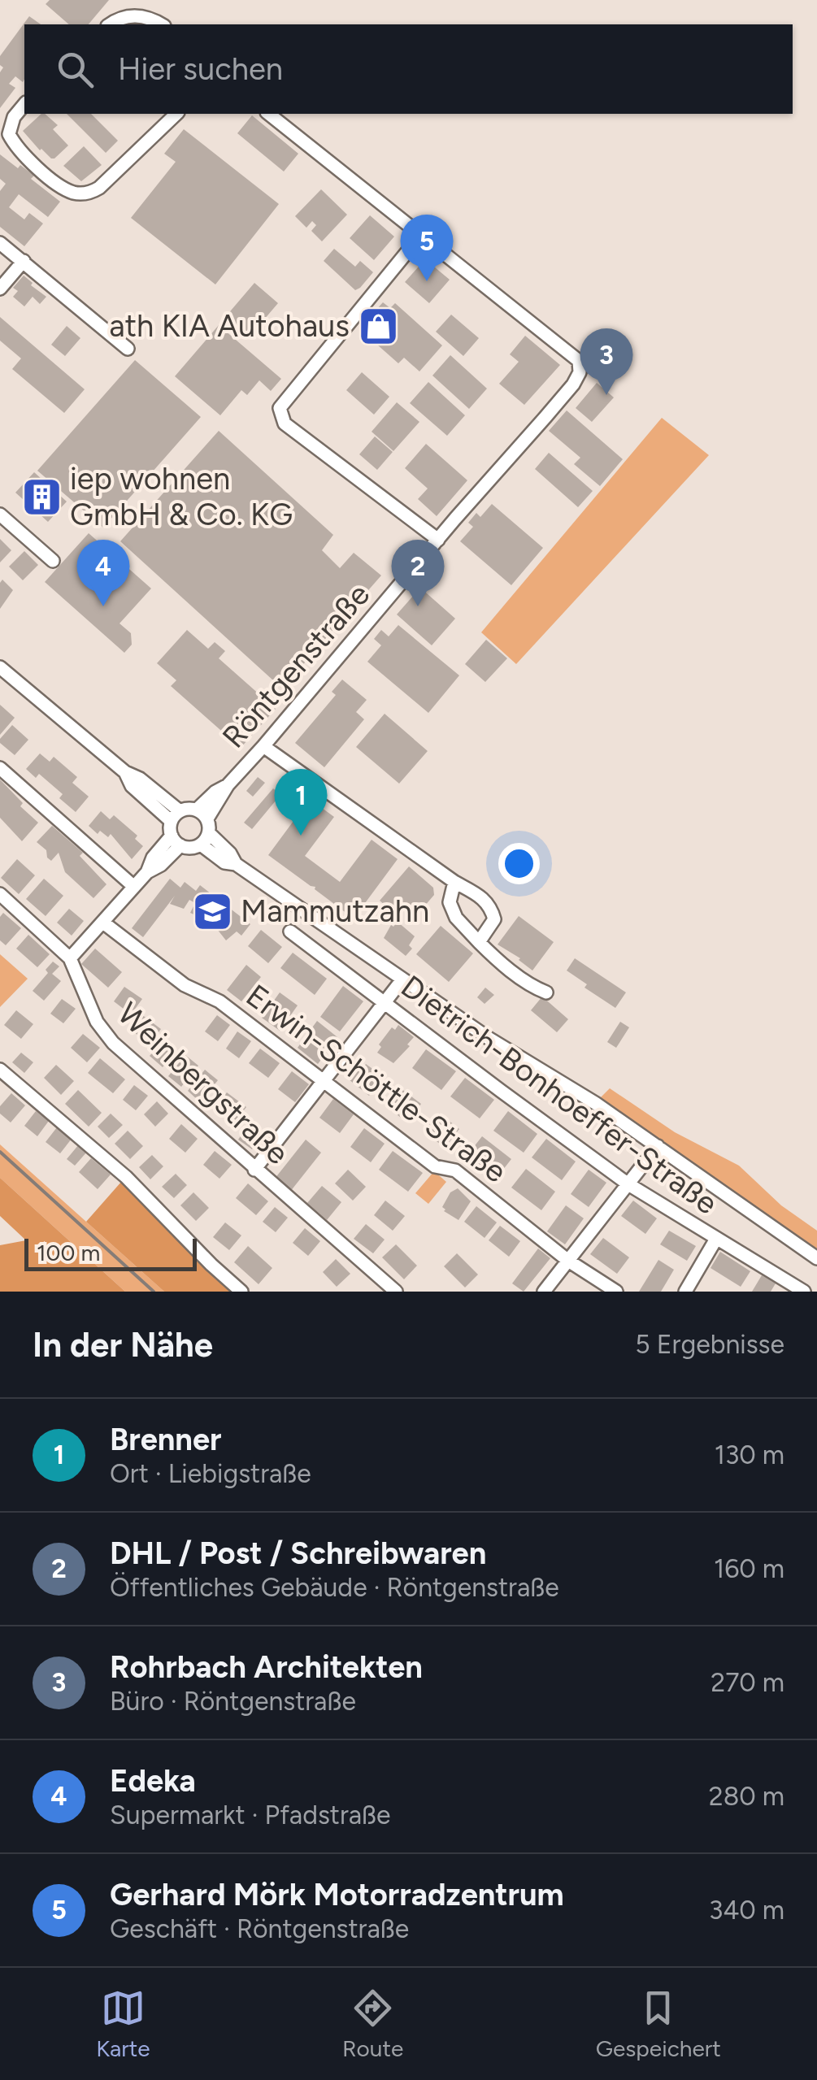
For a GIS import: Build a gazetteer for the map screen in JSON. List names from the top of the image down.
{
  "streets": {
    "street": [
      "Röntgenstraße",
      "Weinbergstraße",
      "Erwin-Schöttle-Straße",
      "Dietrich-Bonhoeffer-Straße"
    ]
  },
  "places": {
    "shop": ["ath KIA Autohaus"],
    "building": ["iep wohnen GmbH & Co. KG"],
    "school or university": ["Mammutzahn"]
  },
  "scale_bar": "100 m",
  "page": {
    "search": "Hier suchen",
    "pins": [
      "5",
      "3",
      "2",
      "4",
      "1"
    ],
    "scale": "100 m",
    "heading": ["In der Nähe", "5 Ergebnisse"],
    "list": [
      {
        "mark": "1",
        "name": "Brenner",
        "note": "Ort · Liebigstraße",
        "value": "130 m"
      },
      {
        "mark": "2",
        "name": "DHL / Post / Schreibwaren",
        "note": "Öffentliches Gebäude · Röntgenstraße",
        "value": "160 m"
      },
      {
        "mark": "3",
        "name": "Rohrbach Architekten",
        "note": "Büro · Röntgenstraße",
        "value": "270 m"
      },
      {
        "mark": "4",
        "name": "Edeka",
        "note": "Supermarkt · Pfadstraße",
        "value": "280 m"
      },
      {
        "mark": "5",
        "name": "Gerhard Mörk Motorradzentrum",
        "note": "Geschäft · Röntgenstraße",
        "value": "340 m"
      }
    ],
    "nav": ["Karte", "Route", "Gespeichert"]
  }
}
